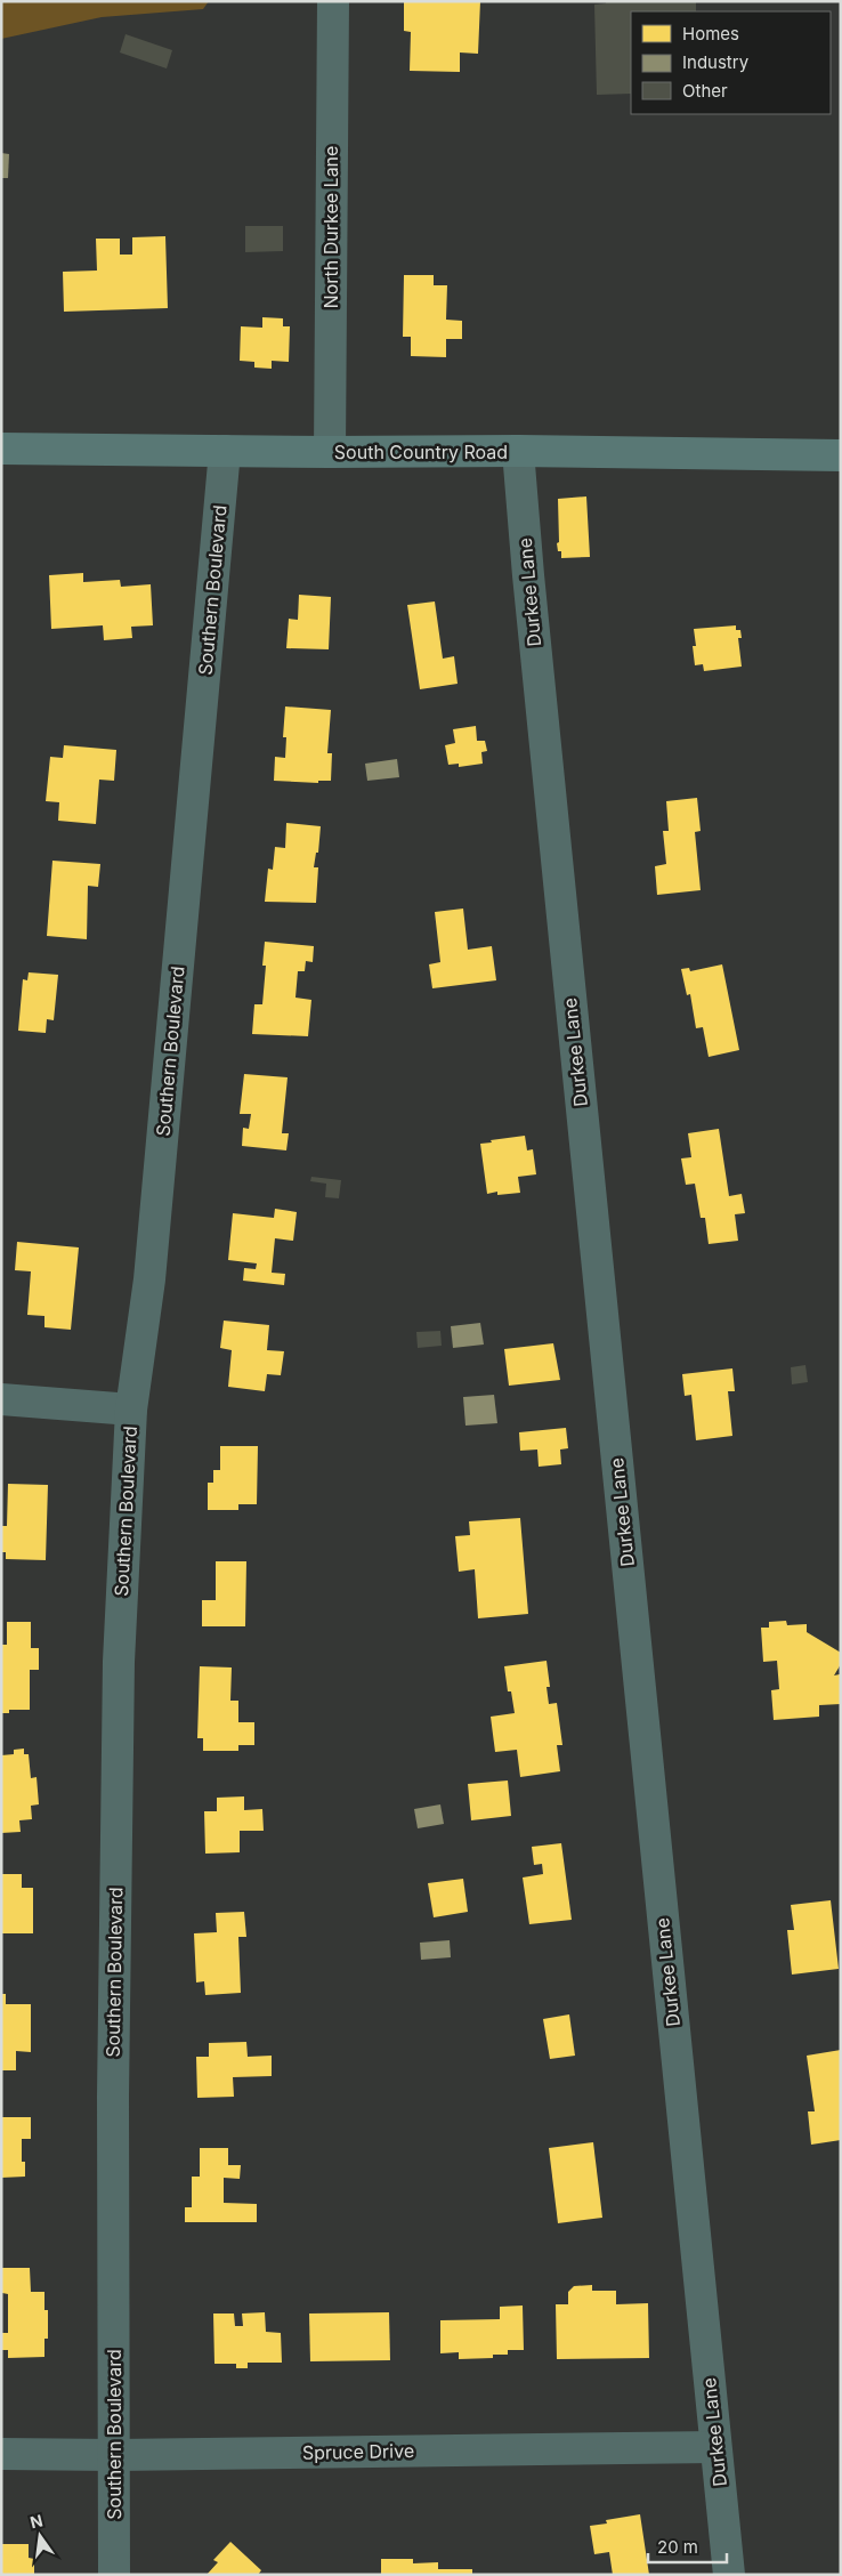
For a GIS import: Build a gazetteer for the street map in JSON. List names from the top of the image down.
{
  "streets": {
    "main road": ["South Country Road"],
    "street": [
      "North Durkee Lane",
      "Southern Boulevard",
      "Durkee Lane",
      "Spruce Drive"
    ]
  },
  "crossings": [
    ["North Durkee Lane", "South Country Road"],
    ["South Country Road", "Southern Boulevard"],
    ["South Country Road", "Durkee Lane"],
    ["Southern Boulevard", "Spruce Drive"],
    ["Durkee Lane", "Spruce Drive"]
  ],
  "legend": ["Homes", "Industry", "Other"],
  "scale_bar": "20 m",
  "north": "top"
}
